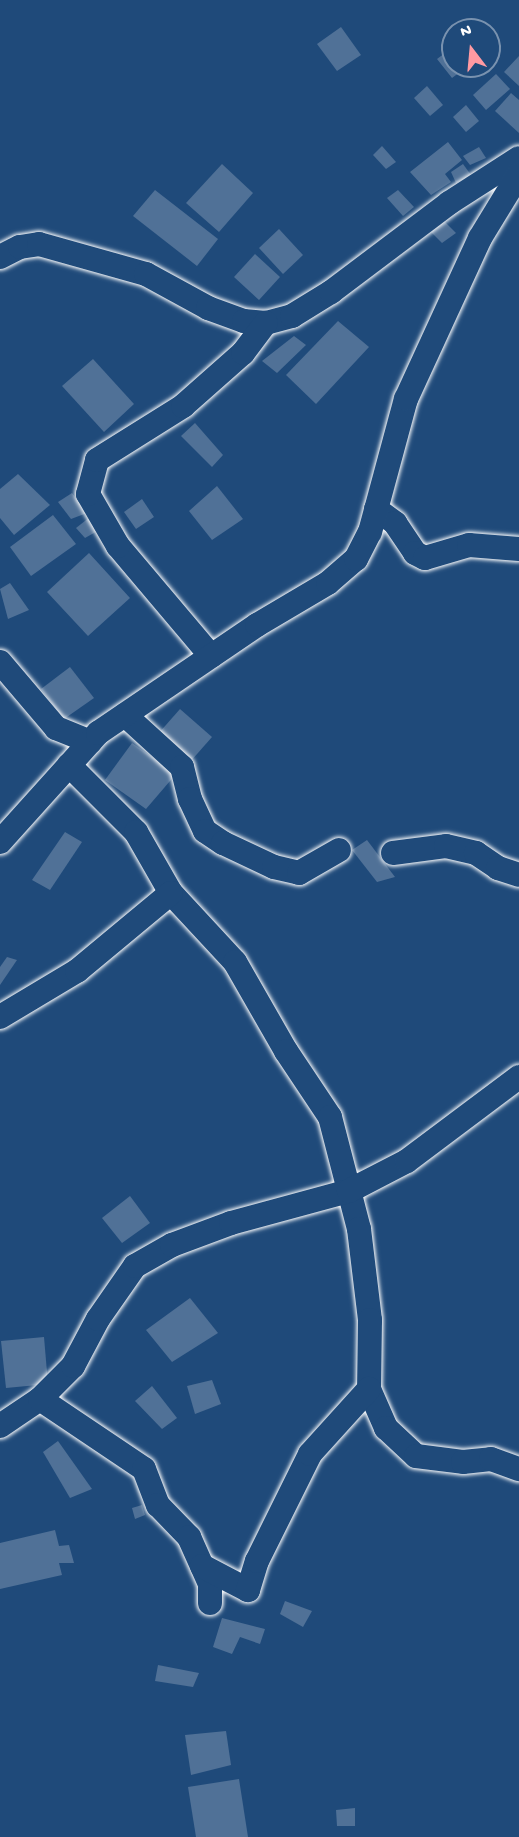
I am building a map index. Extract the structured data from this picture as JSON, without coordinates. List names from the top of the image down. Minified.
{"north":"top"}
